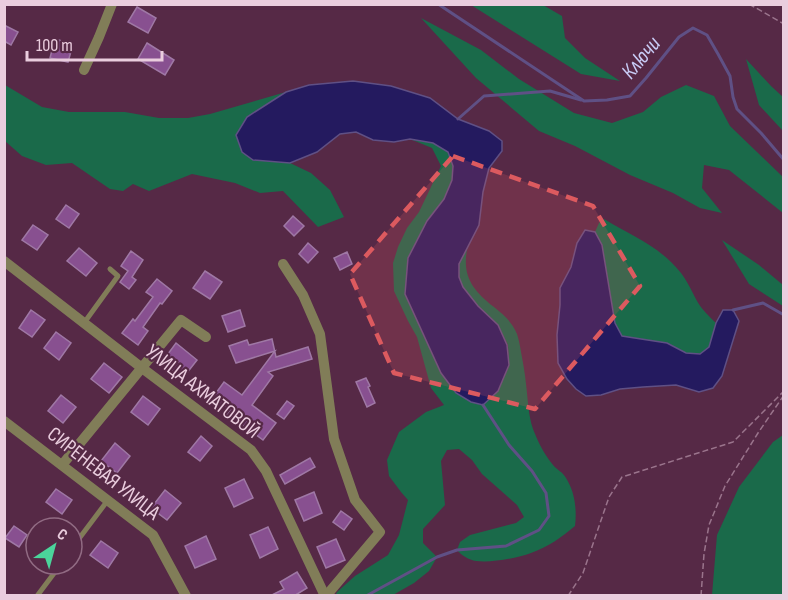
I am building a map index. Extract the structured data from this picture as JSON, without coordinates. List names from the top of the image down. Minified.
{"streets":{"street":["УЛИЦА АХМАТОВОЙ","СИРЕНЕВАЯ УЛИЦА"]},"water":["Ключи"],"scale_bar":"100 m","north":"top right"}
